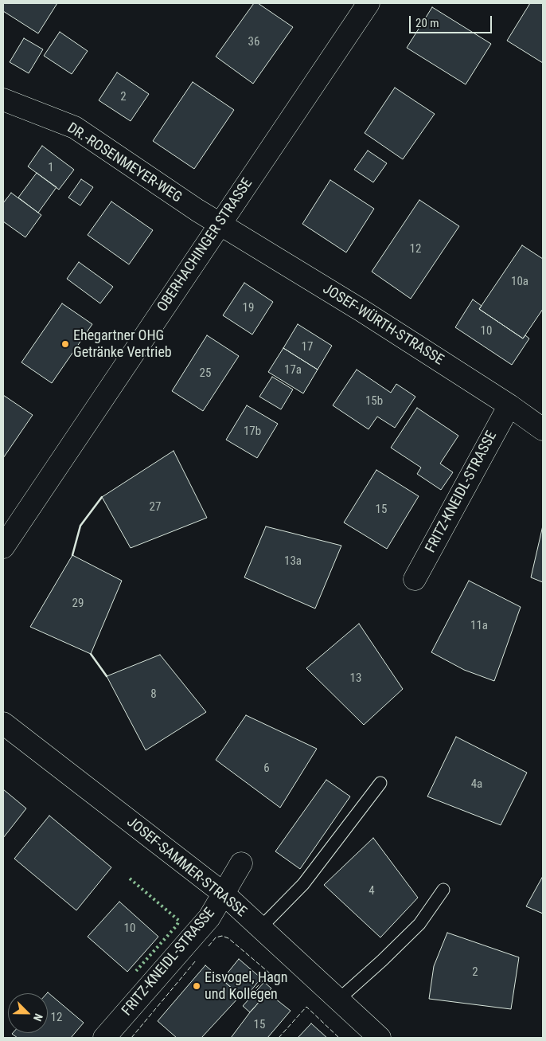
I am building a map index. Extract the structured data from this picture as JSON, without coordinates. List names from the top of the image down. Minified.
{"streets":{"street":["DR.-ROSENMEYER-WEG","OBERHACHINGER STRASSE","JOSEF-WÜRTH-STRASSE","FRITZ-KNEIDL-STRASSE","JOSEF-SAMMER-STRASSE"]},"crossings":[["DR.-ROSENMEYER-WEG","OBERHACHINGER STRASSE"],["DR.-ROSENMEYER-WEG","JOSEF-WÜRTH-STRASSE"],["OBERHACHINGER STRASSE","JOSEF-WÜRTH-STRASSE"],["JOSEF-WÜRTH-STRASSE","FRITZ-KNEIDL-STRASSE"],["FRITZ-KNEIDL-STRASSE","JOSEF-SAMMER-STRASSE"]],"places":["Ehegartner OHG Getränke Vertrieb","Eisvogel, Hagn und Kollegen"],"house_numbers":["36","2","1","12","10a","19","10","17","17a","25","15b","17b","27","15","13a","29","11a","13","8","6","4a","4","10","2","12","15"],"scale_bar":"20 m","north":"bottom right"}
